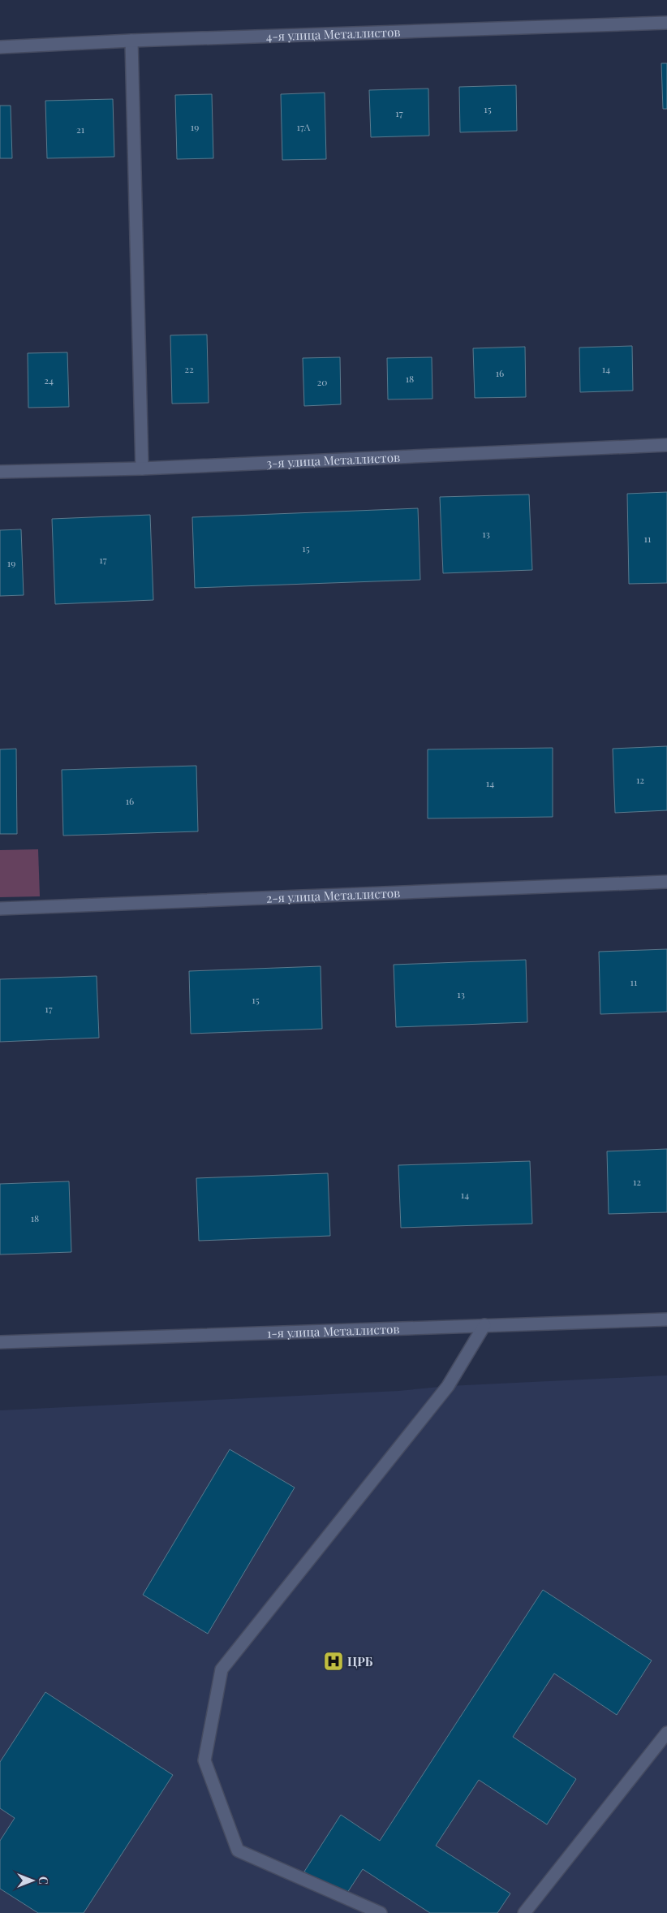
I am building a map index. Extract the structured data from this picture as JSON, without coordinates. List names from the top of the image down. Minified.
{"streets":{"street":["4-я улица Металлистов","3-я улица Металлистов","2-я улица Металлистов","1-я улица Металлистов"]},"places":{"hospital":["ЦРБ"]},"house_numbers":["15","17","19","17А","21","22","14","16","18","24","20","13","11","15","17","19","12","14","16","11","13","15","17","12","14","18"],"north":"right"}
